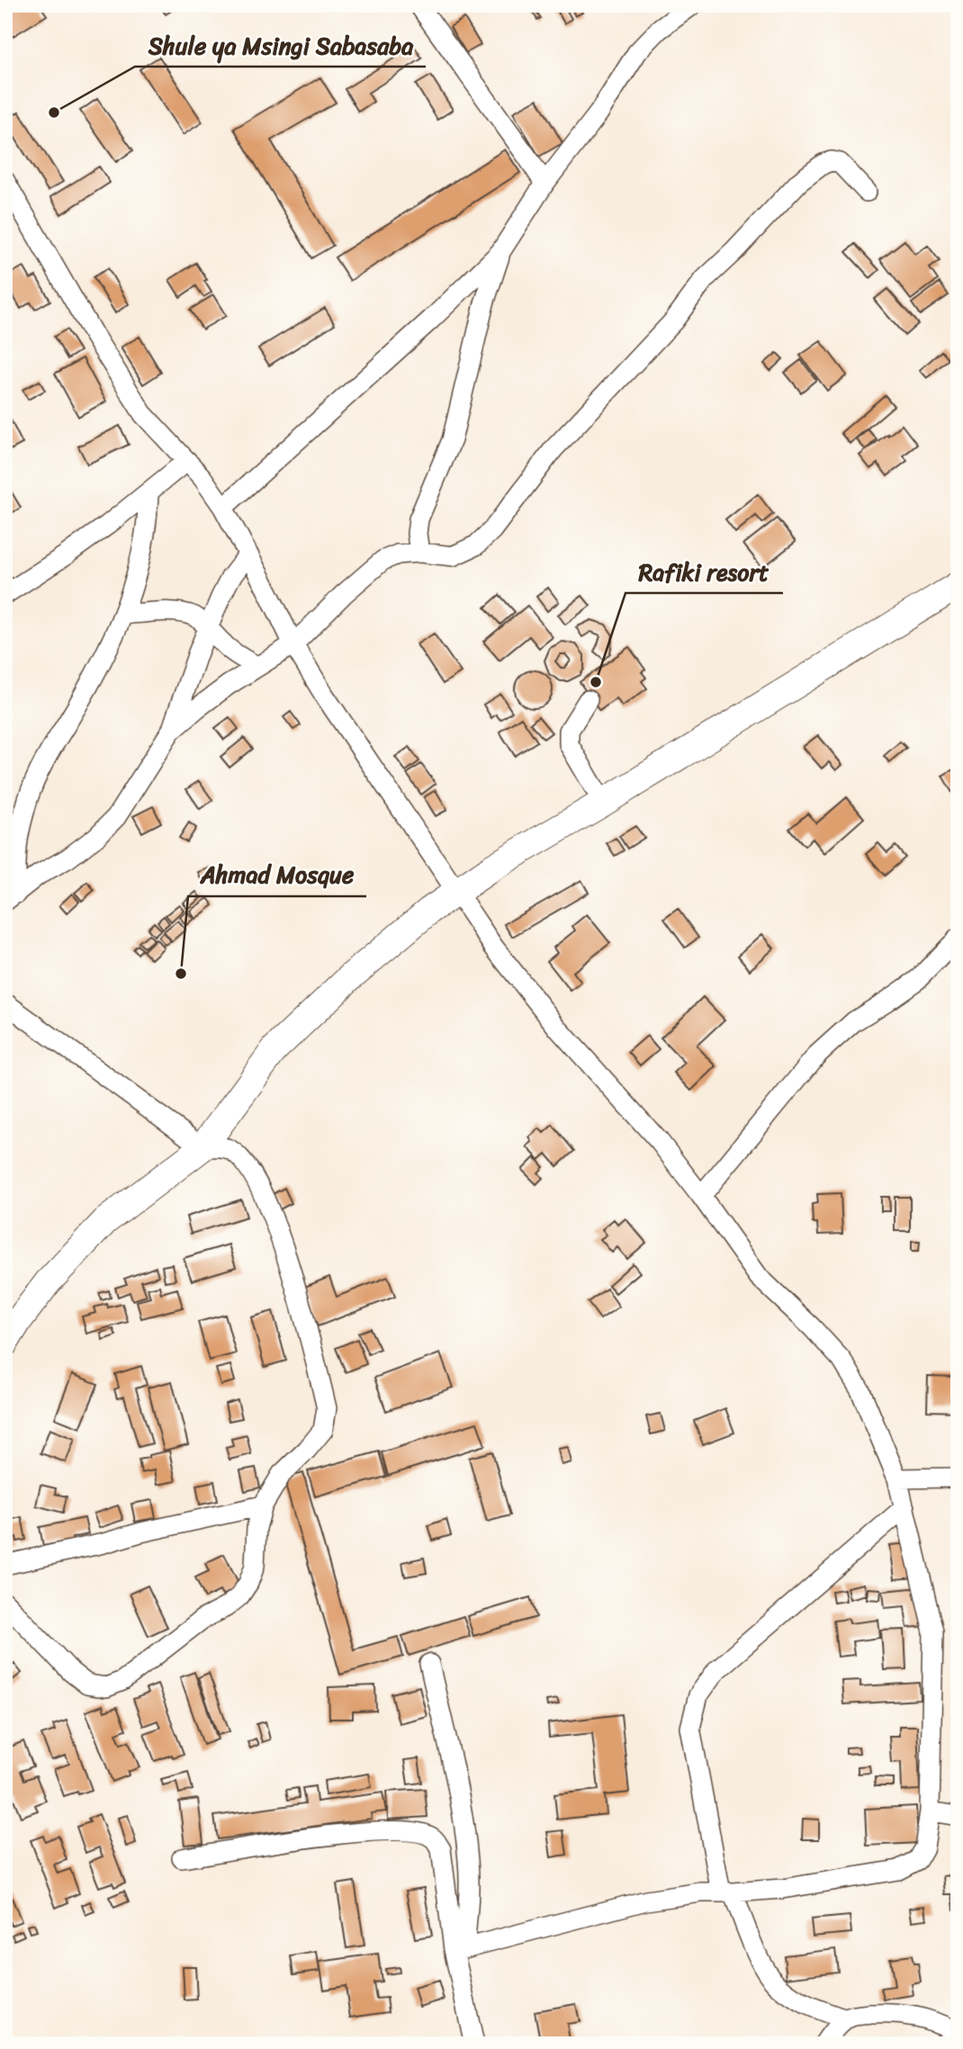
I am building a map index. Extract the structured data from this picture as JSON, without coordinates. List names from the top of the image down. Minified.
{"places":["Shule ya Msingi Sabasaba","Rafiki resort","Ahmad Mosque"]}
